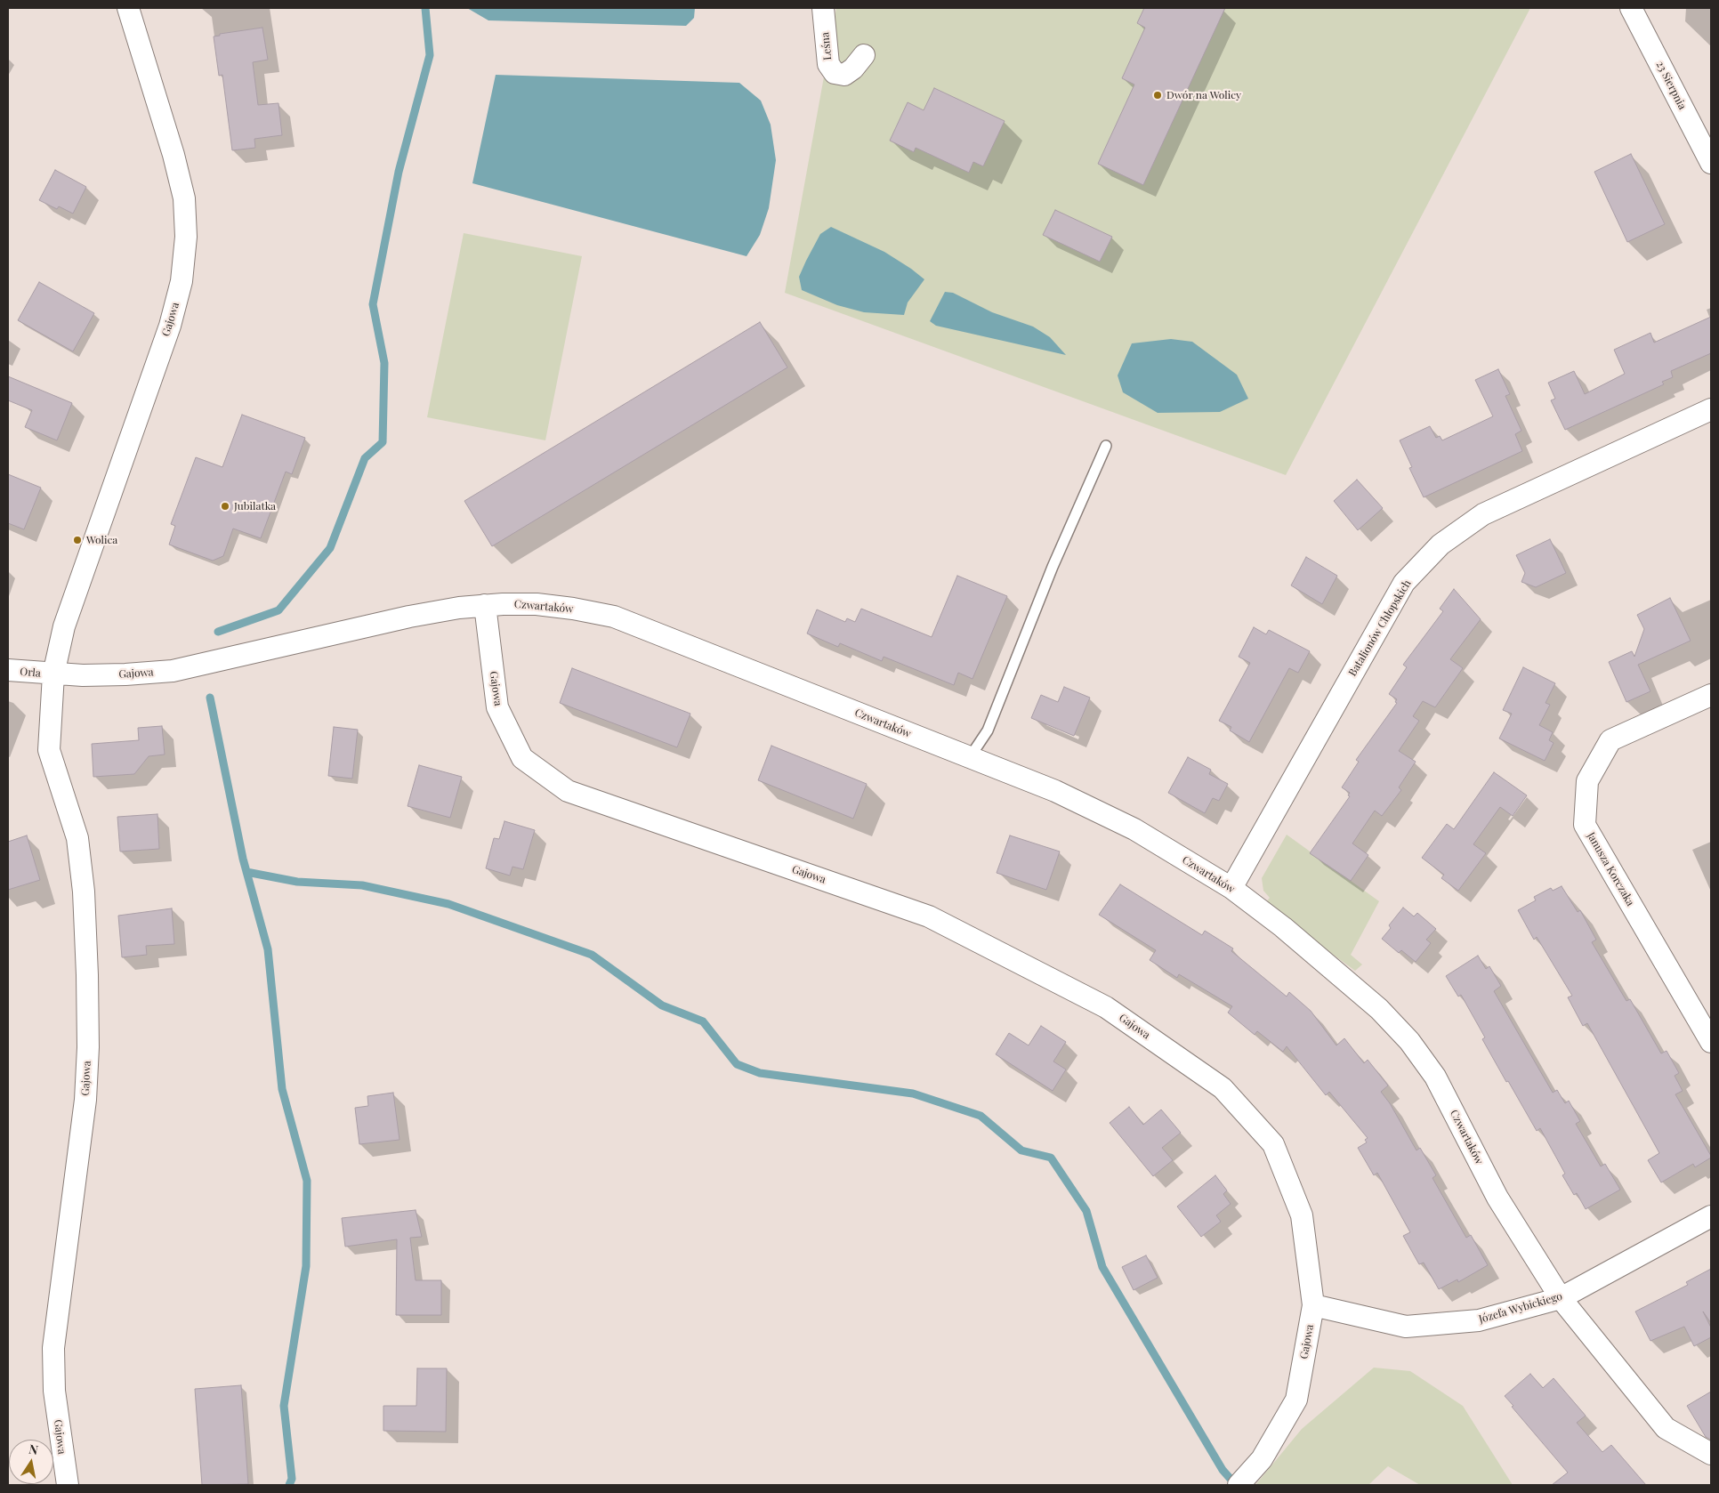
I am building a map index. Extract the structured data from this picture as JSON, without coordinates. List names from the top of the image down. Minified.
{"streets":{"street":["Leśna","23 Sierpnia","Gajowa","Czwartaków","Batalionów Chłopskich","Orla","Janusza Korczaka","Józefa Wybickiego"]},"crossings":[["Gajowa","Czwartaków"],["Gajowa","Orla"],["Gajowa","Józefa Wybickiego"],["Czwartaków","Batalionów Chłopskich"],["Czwartaków","Józefa Wybickiego"]],"places":["Dwór na Wolicy","Jubilatka","Wolica"],"north":"top"}
